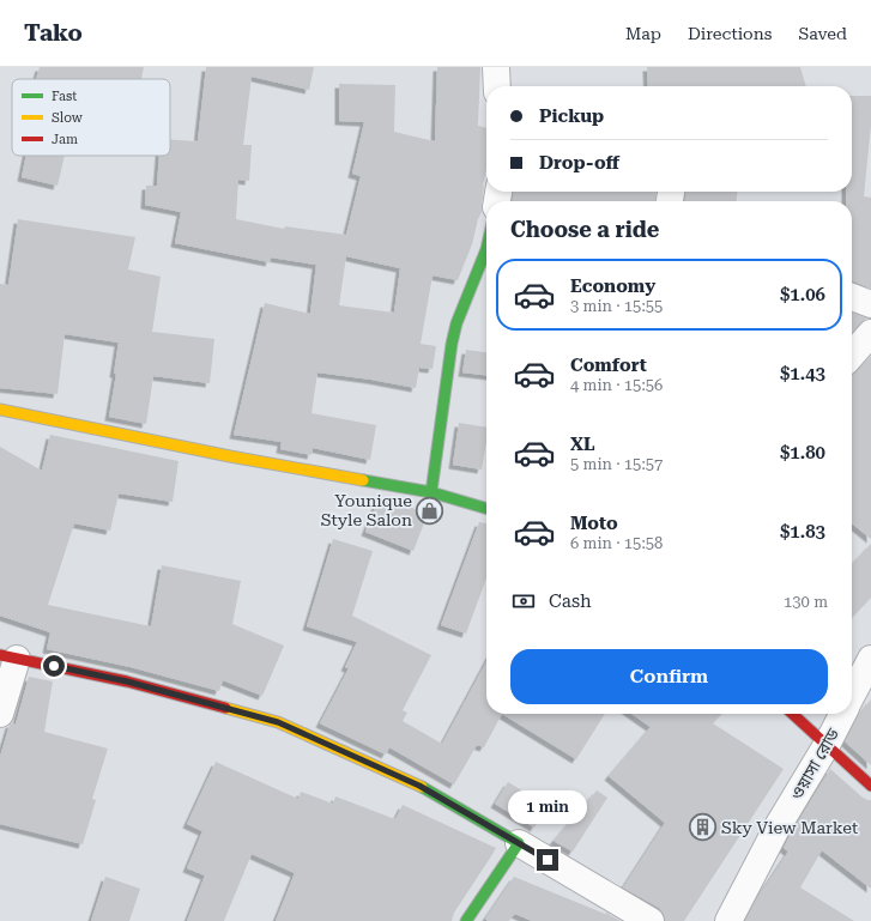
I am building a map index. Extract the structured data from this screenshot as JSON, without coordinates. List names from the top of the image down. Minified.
{"streets":{"street":["ওয়াসা রোড"]},"places":{"shop":["Younique Style Salon"],"building":["Sky View Market"]},"legend":["Fast","Slow","Jam"],"page":{"header":"Tako","nav":["Map","Directions","Saved"],"banner":["Pickup","Drop-off"],"heading":"Choose a ride","list":[{"name":"Economy","note":"3 min · 15:55","value":"$1.06"},{"name":"Comfort","note":"4 min · 15:56","value":"$1.43"},{"name":"XL","note":"5 min · 15:57","value":"$1.80"},{"name":"Moto","note":"6 min · 15:58","value":"$1.83"}],"pay":["Cash","130 m"],"buttons":"Confirm","bubble":"1 min"}}
